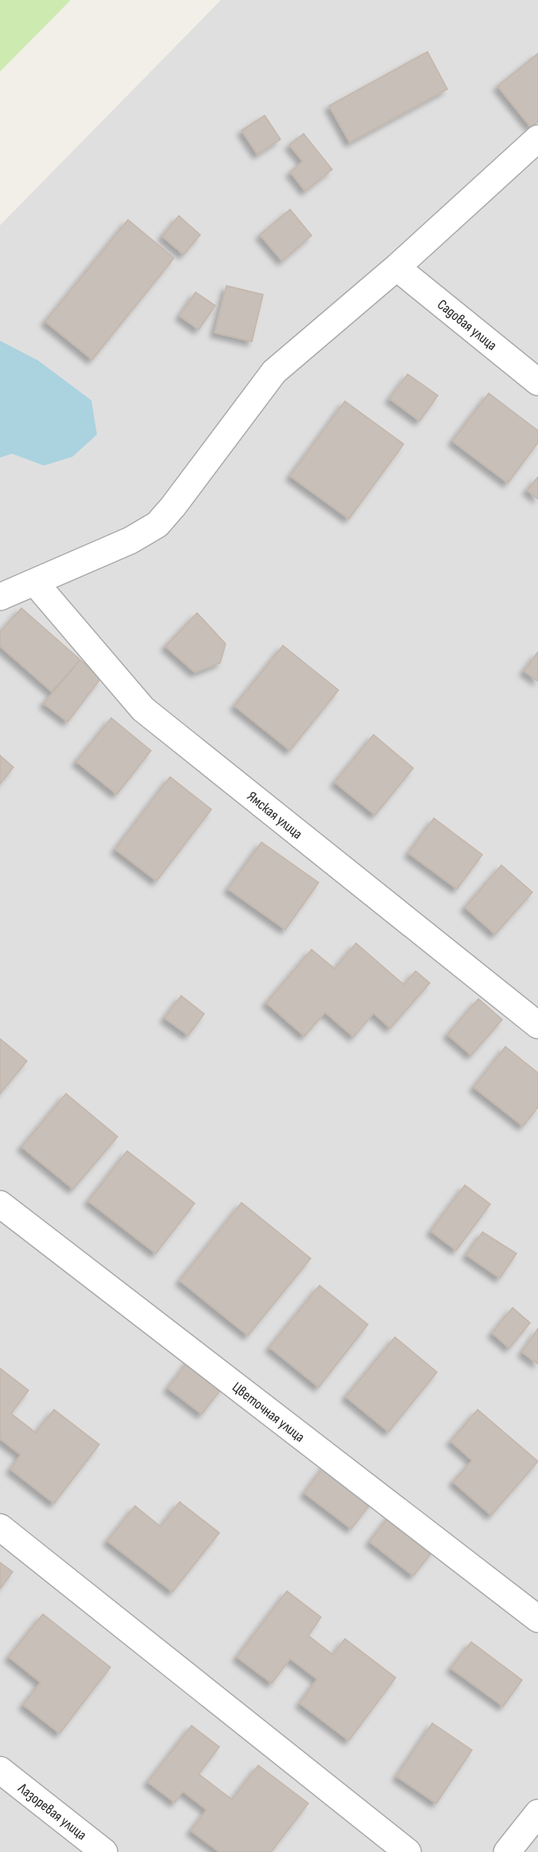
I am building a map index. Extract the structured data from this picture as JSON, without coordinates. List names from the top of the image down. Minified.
{"streets":{"street":["Садовая улица","Ямская улица","Цветочная улица","Лазоревая улица"]}}
